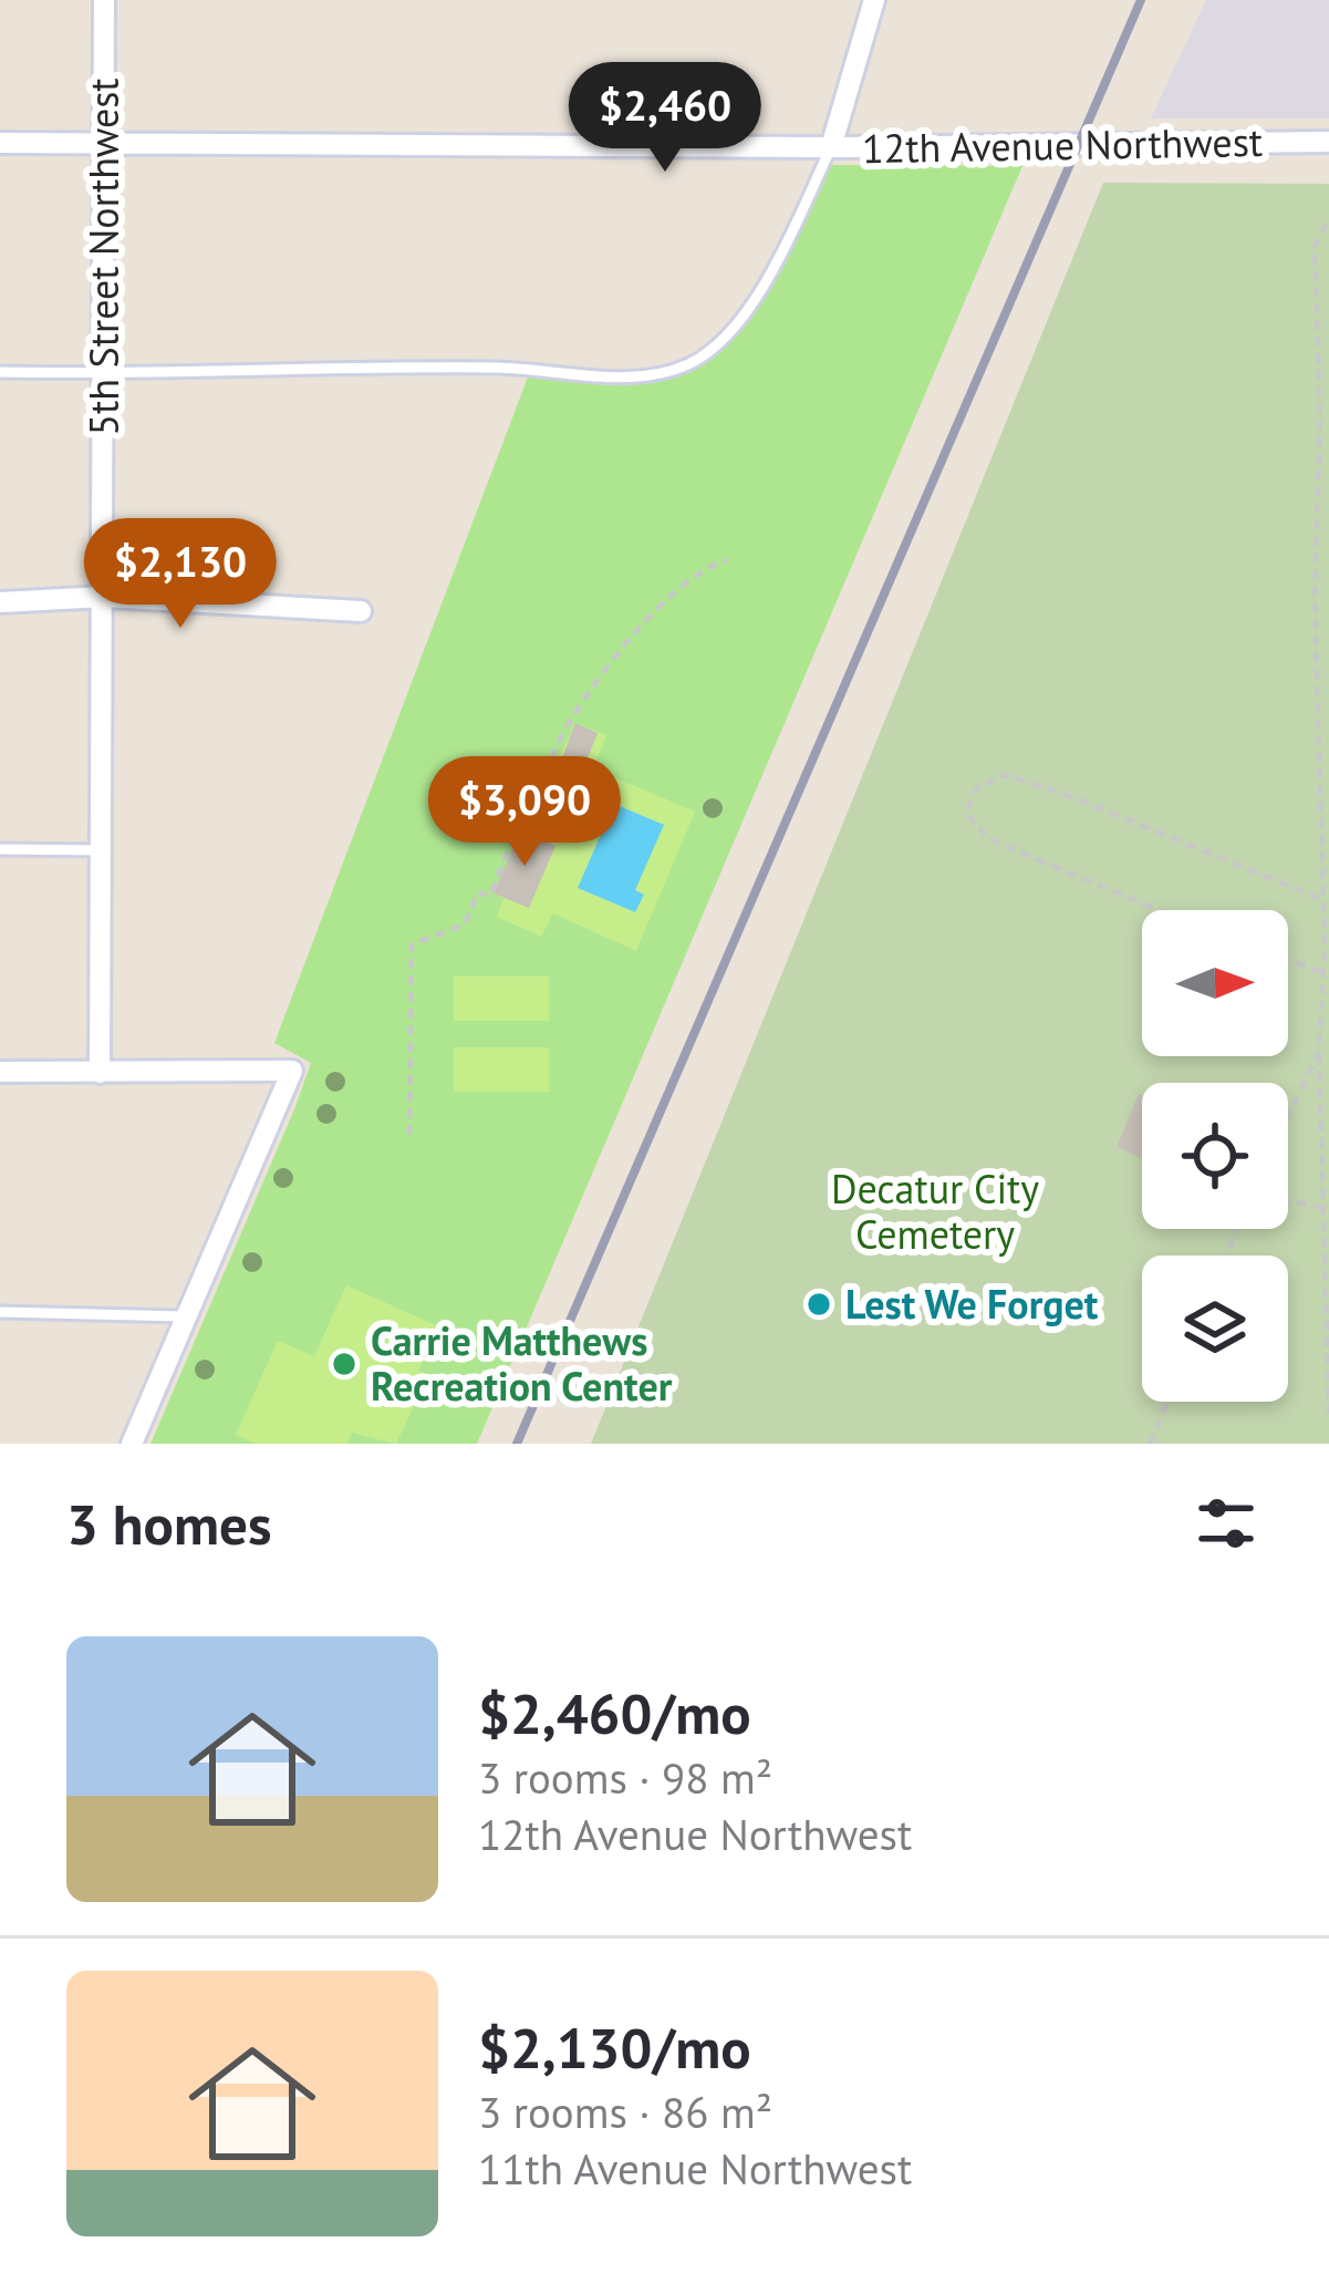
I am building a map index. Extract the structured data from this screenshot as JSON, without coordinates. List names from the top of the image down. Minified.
{"streets":{"street":["12th Avenue Northwest","5th Street Northwest"]},"crossings":[["12th Avenue Northwest","5th Street Northwest"]],"parks":["Decatur City Cemetery"],"places":["Lest We Forget","Carrie Matthews Recreation Center"],"north":"right","page":{"price":["$2,460","$2,130","$3,090"],"heading":"3 homes","list":[{"name":"$2,460/mo","note":"3 rooms · 98 m² · 12th Avenue Northwest"},{"name":"$2,130/mo","note":"3 rooms · 86 m² · 11th Avenue Northwest"}]}}
